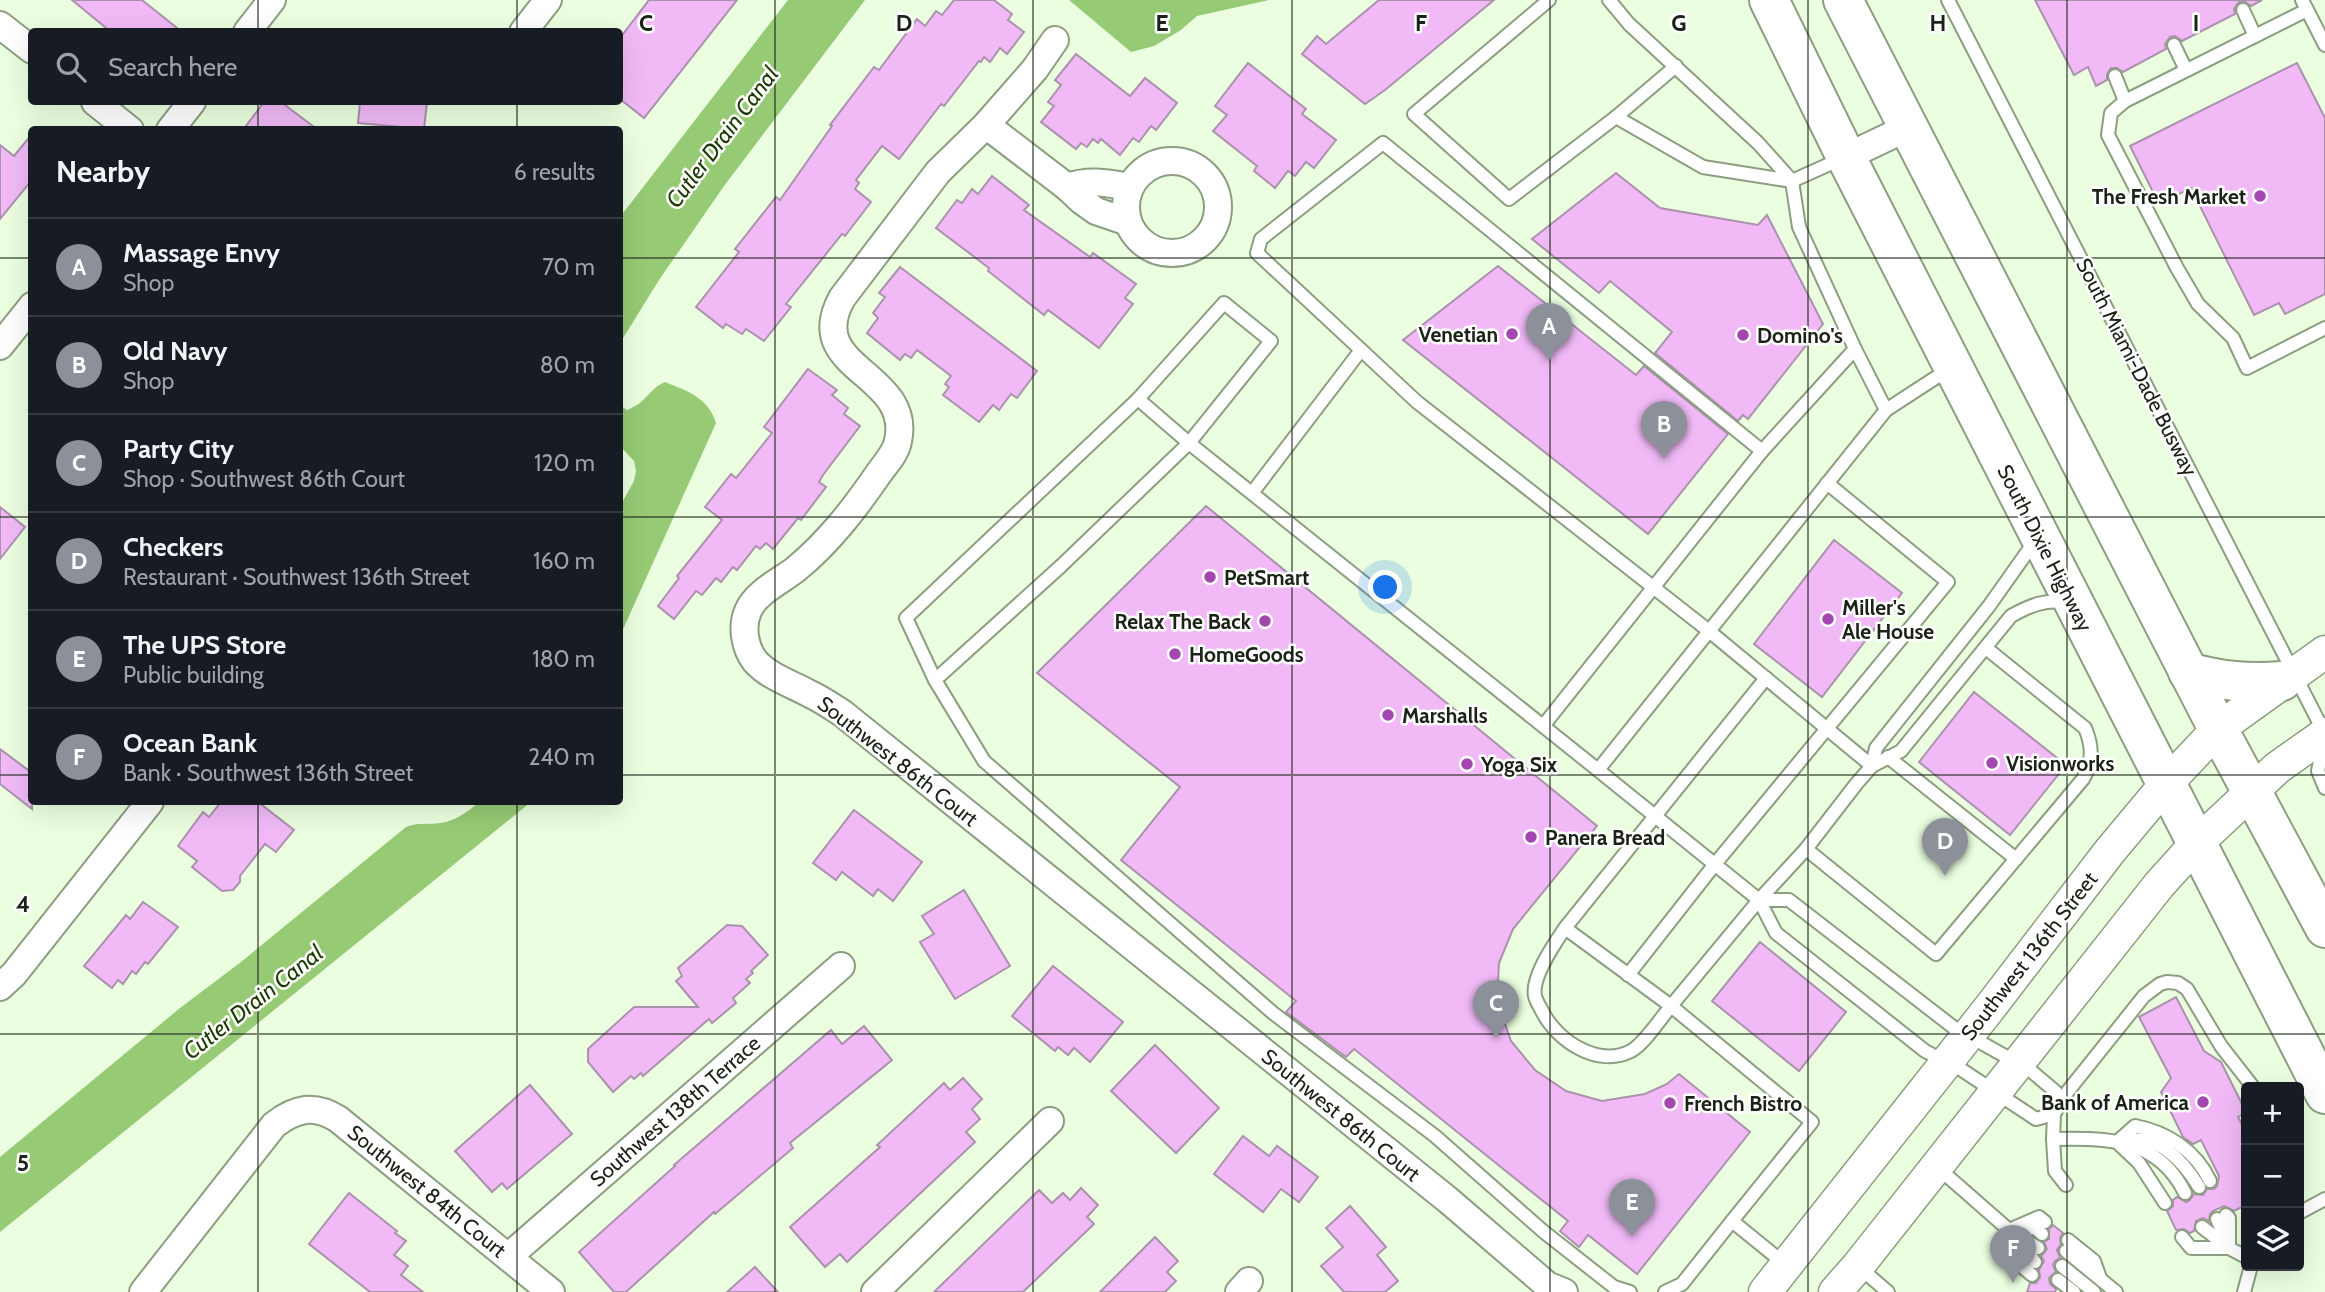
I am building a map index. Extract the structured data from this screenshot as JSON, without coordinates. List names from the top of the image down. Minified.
{"streets":{"highway":["South Dixie Highway"],"street":["Southwest 86th Court","Southwest 136th Street","Southwest 138th Terrace","Southwest 84th Court"],"lane":["South Miami-Dade Busway"]},"crossings":[["South Miami-Dade Busway","Southwest 136th Street"],["South Dixie Highway","Southwest 136th Street"],["Southwest 138th Terrace","Southwest 84th Court"]],"water":["Cutler Drain Canal"],"places":["The Fresh Market","Venetian","Domino's","PetSmart","Miller's Ale House","Relax The Back","HomeGoods","Marshalls","Visionworks","Yoga Six","Panera Bread","Bank of America","French Bistro"],"page":{"search":"Search here","heading":["Nearby","6 results"],"list":[{"mark":"A","name":"Massage Envy","note":"Shop","value":"70 m"},{"mark":"B","name":"Old Navy","note":"Shop","value":"80 m"},{"mark":"C","name":"Party City","note":"Shop · Southwest 86th Court","value":"120 m"},{"mark":"D","name":"Checkers","note":"Restaurant · Southwest 136th Street","value":"160 m"},{"mark":"E","name":"The UPS Store","note":"Public building","value":"180 m"},{"mark":"F","name":"Ocean Bank","note":"Bank · Southwest 136th Street","value":"240 m"}],"pins":["A","B","D","C","E","F"],"map_buttons":["+","−"]},"grid":{"columns":["C","D","E","F","G","H","I"],"rows":["4","5"]}}
